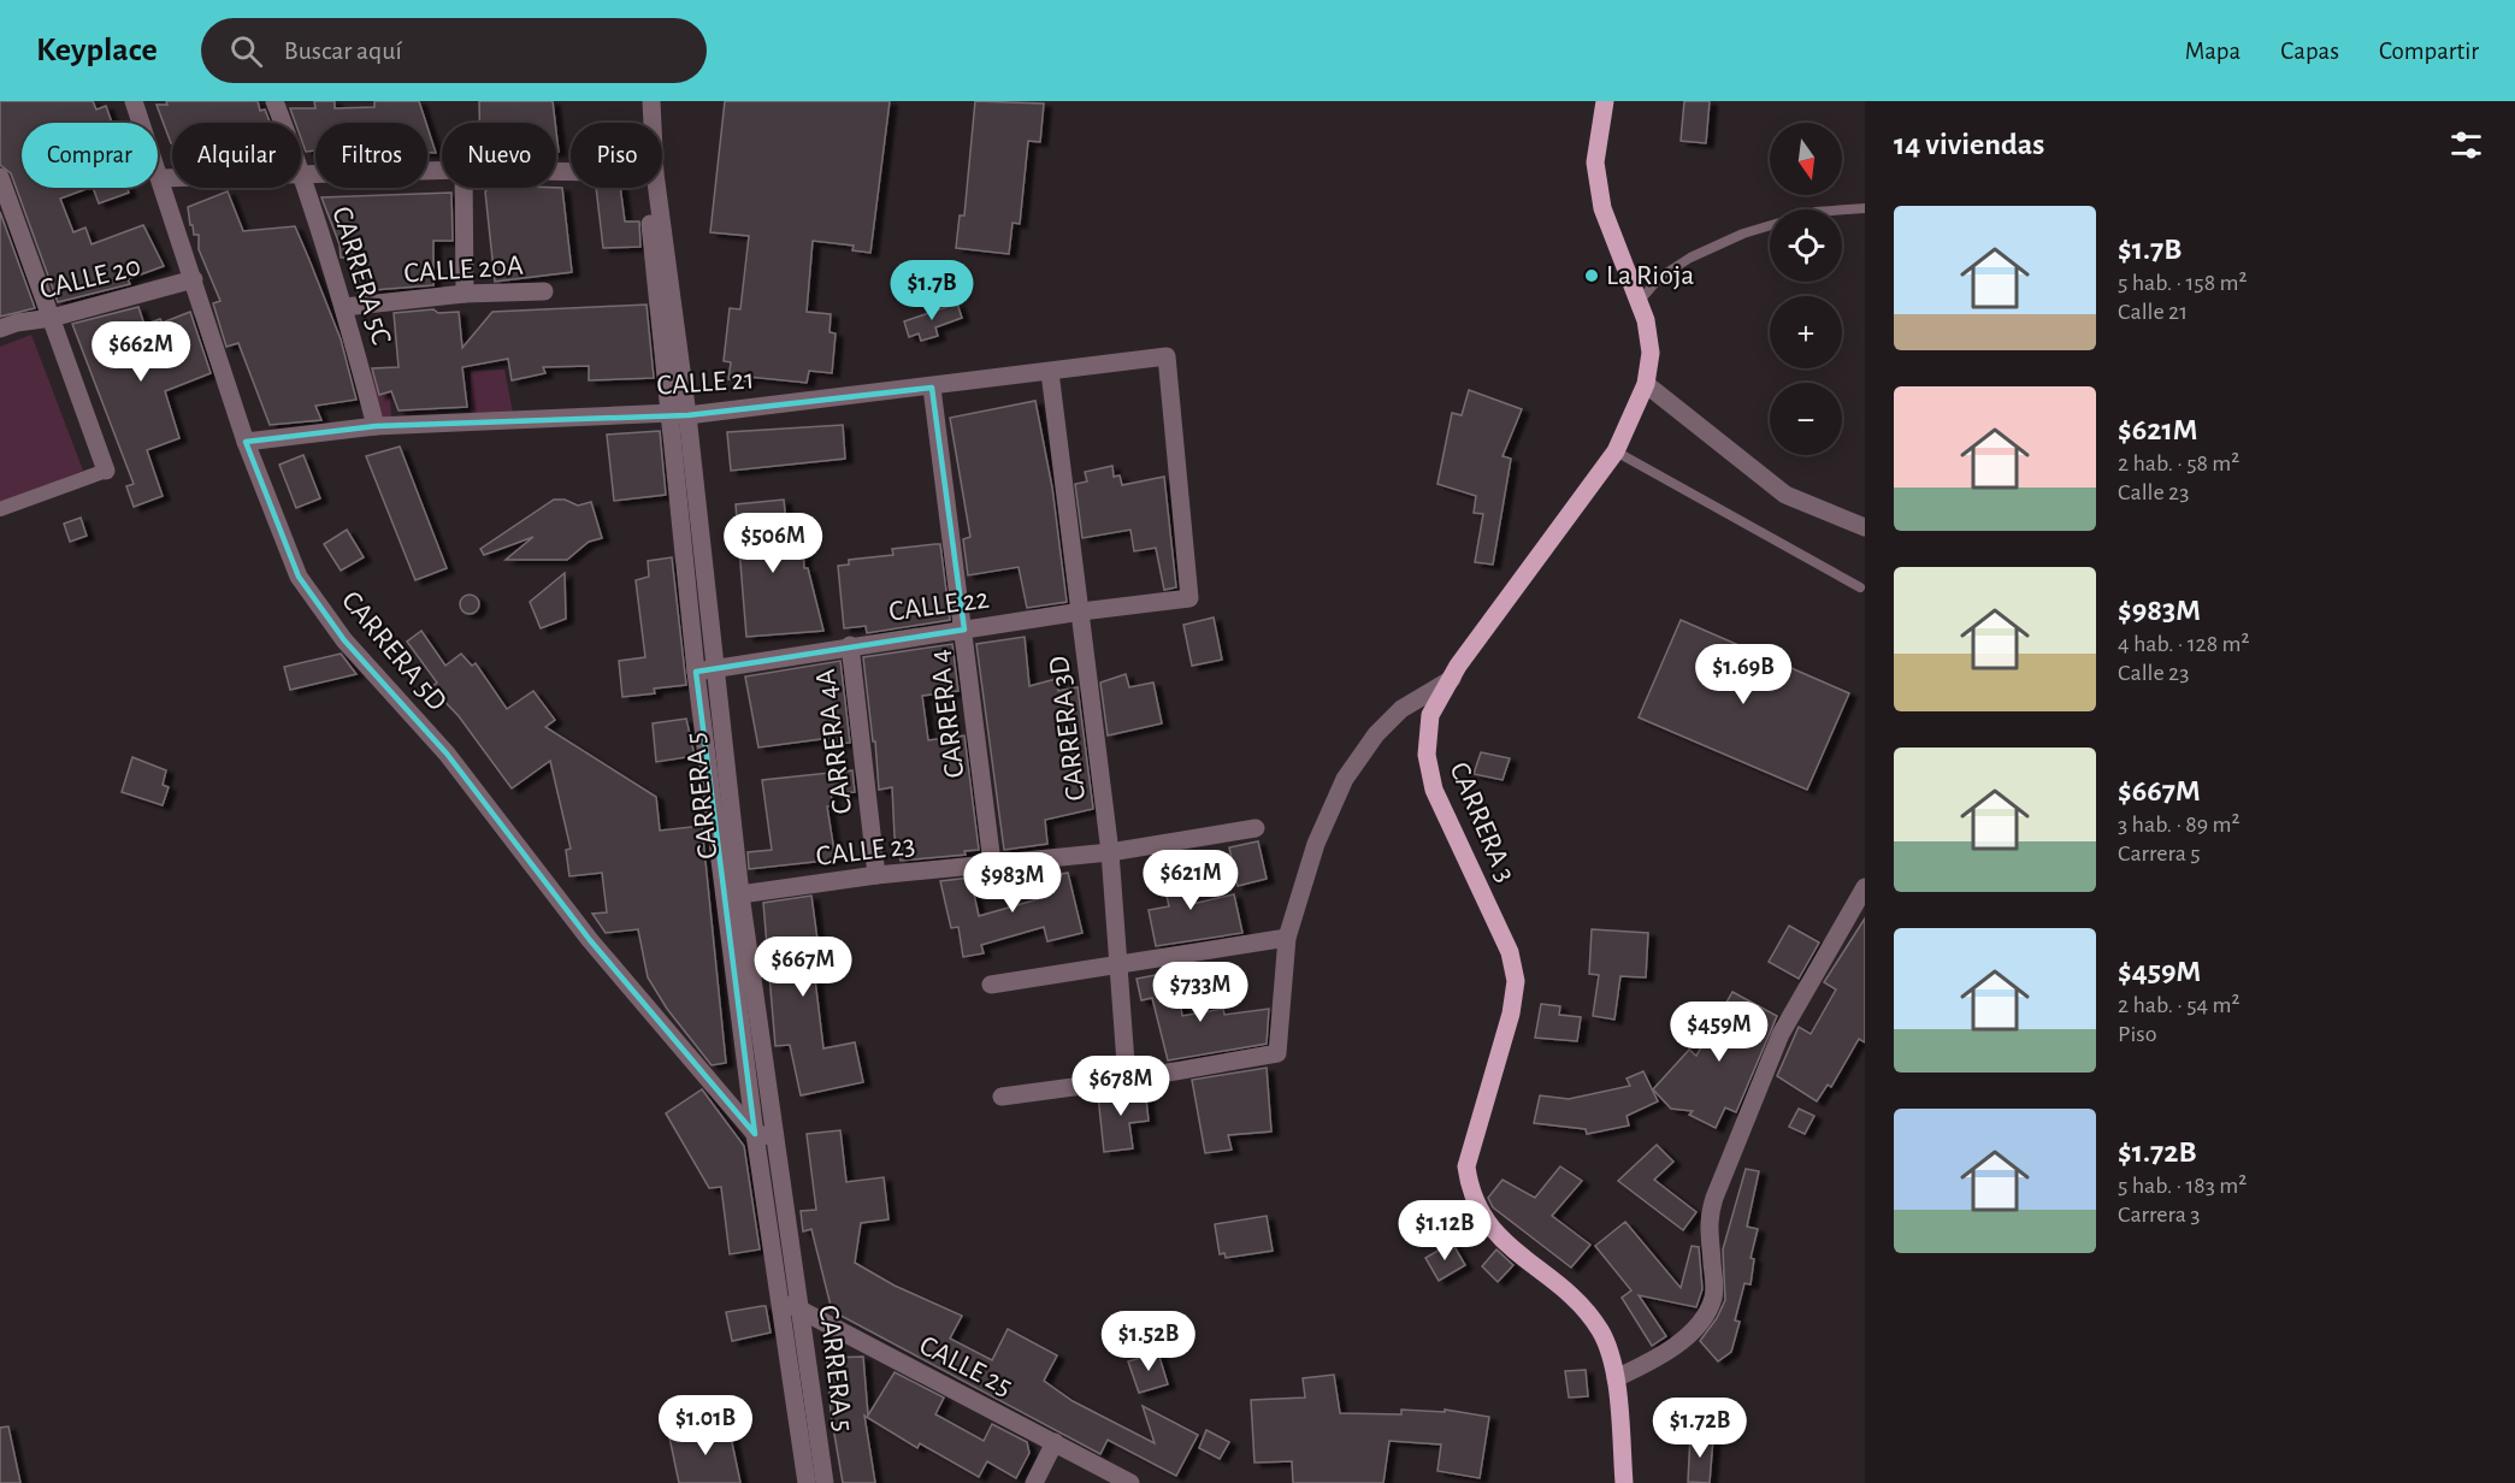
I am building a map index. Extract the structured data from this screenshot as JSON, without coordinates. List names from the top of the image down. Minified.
{"streets":{"main road":["CARRERA 3"],"street":["CALLE 20A","CARRERA 5C","CALLE 20","CALLE 21","CALLE 22","CARRERA 5D","CARRERA 4","CARRERA 3D","CARRERA 4A","CARRERA 5","CALLE 23","CALLE 25"]},"crossings":[["CALLE 20A","CARRERA 5C"],["CARRERA 5C","CALLE 21"],["CALLE 20","CARRERA 5D"],["CALLE 21","CALLE 22"],["CALLE 21","CARRERA 5D"],["CALLE 21","CARRERA 4"],["CALLE 21","CARRERA 3D"],["CALLE 21","CARRERA 5"],["CALLE 22","CARRERA 4"],["CALLE 22","CARRERA 3D"],["CALLE 22","CARRERA 4A"],["CALLE 22","CARRERA 5"],["CARRERA 5D","CARRERA 5"],["CARRERA 4","CALLE 23"],["CARRERA 3D","CALLE 23"],["CARRERA 4A","CALLE 23"],["CARRERA 5","CALLE 23"],["CARRERA 5","CALLE 25"]],"places":["La Rioja"],"north":"bottom","page":{"header":"Keyplace","search":"Buscar aquí","nav":["Mapa","Capas","Compartir"],"heading":"14 viviendas","map_buttons":["+","−"],"chip":["Comprar","Alquilar","Filtros","Nuevo","Piso"],"list":[{"name":"$1.7B","note":"5 hab. · 158 m² · Calle 21"},{"name":"$621M","note":"2 hab. · 58 m² · Calle 23"},{"name":"$983M","note":"4 hab. · 128 m² · Calle 23"},{"name":"$667M","note":"3 hab. · 89 m² · Carrera 5"},{"name":"$459M","note":"2 hab. · 54 m² · Piso"},{"name":"$1.72B","note":"5 hab. · 183 m² · Carrera 3"}],"price":["$1.7B","$662M","$506M","$1.69B","$621M","$983M","$667M","$733M","$459M","$678M","$1.12B","$1.52B","$1.01B","$1.72B"]}}
